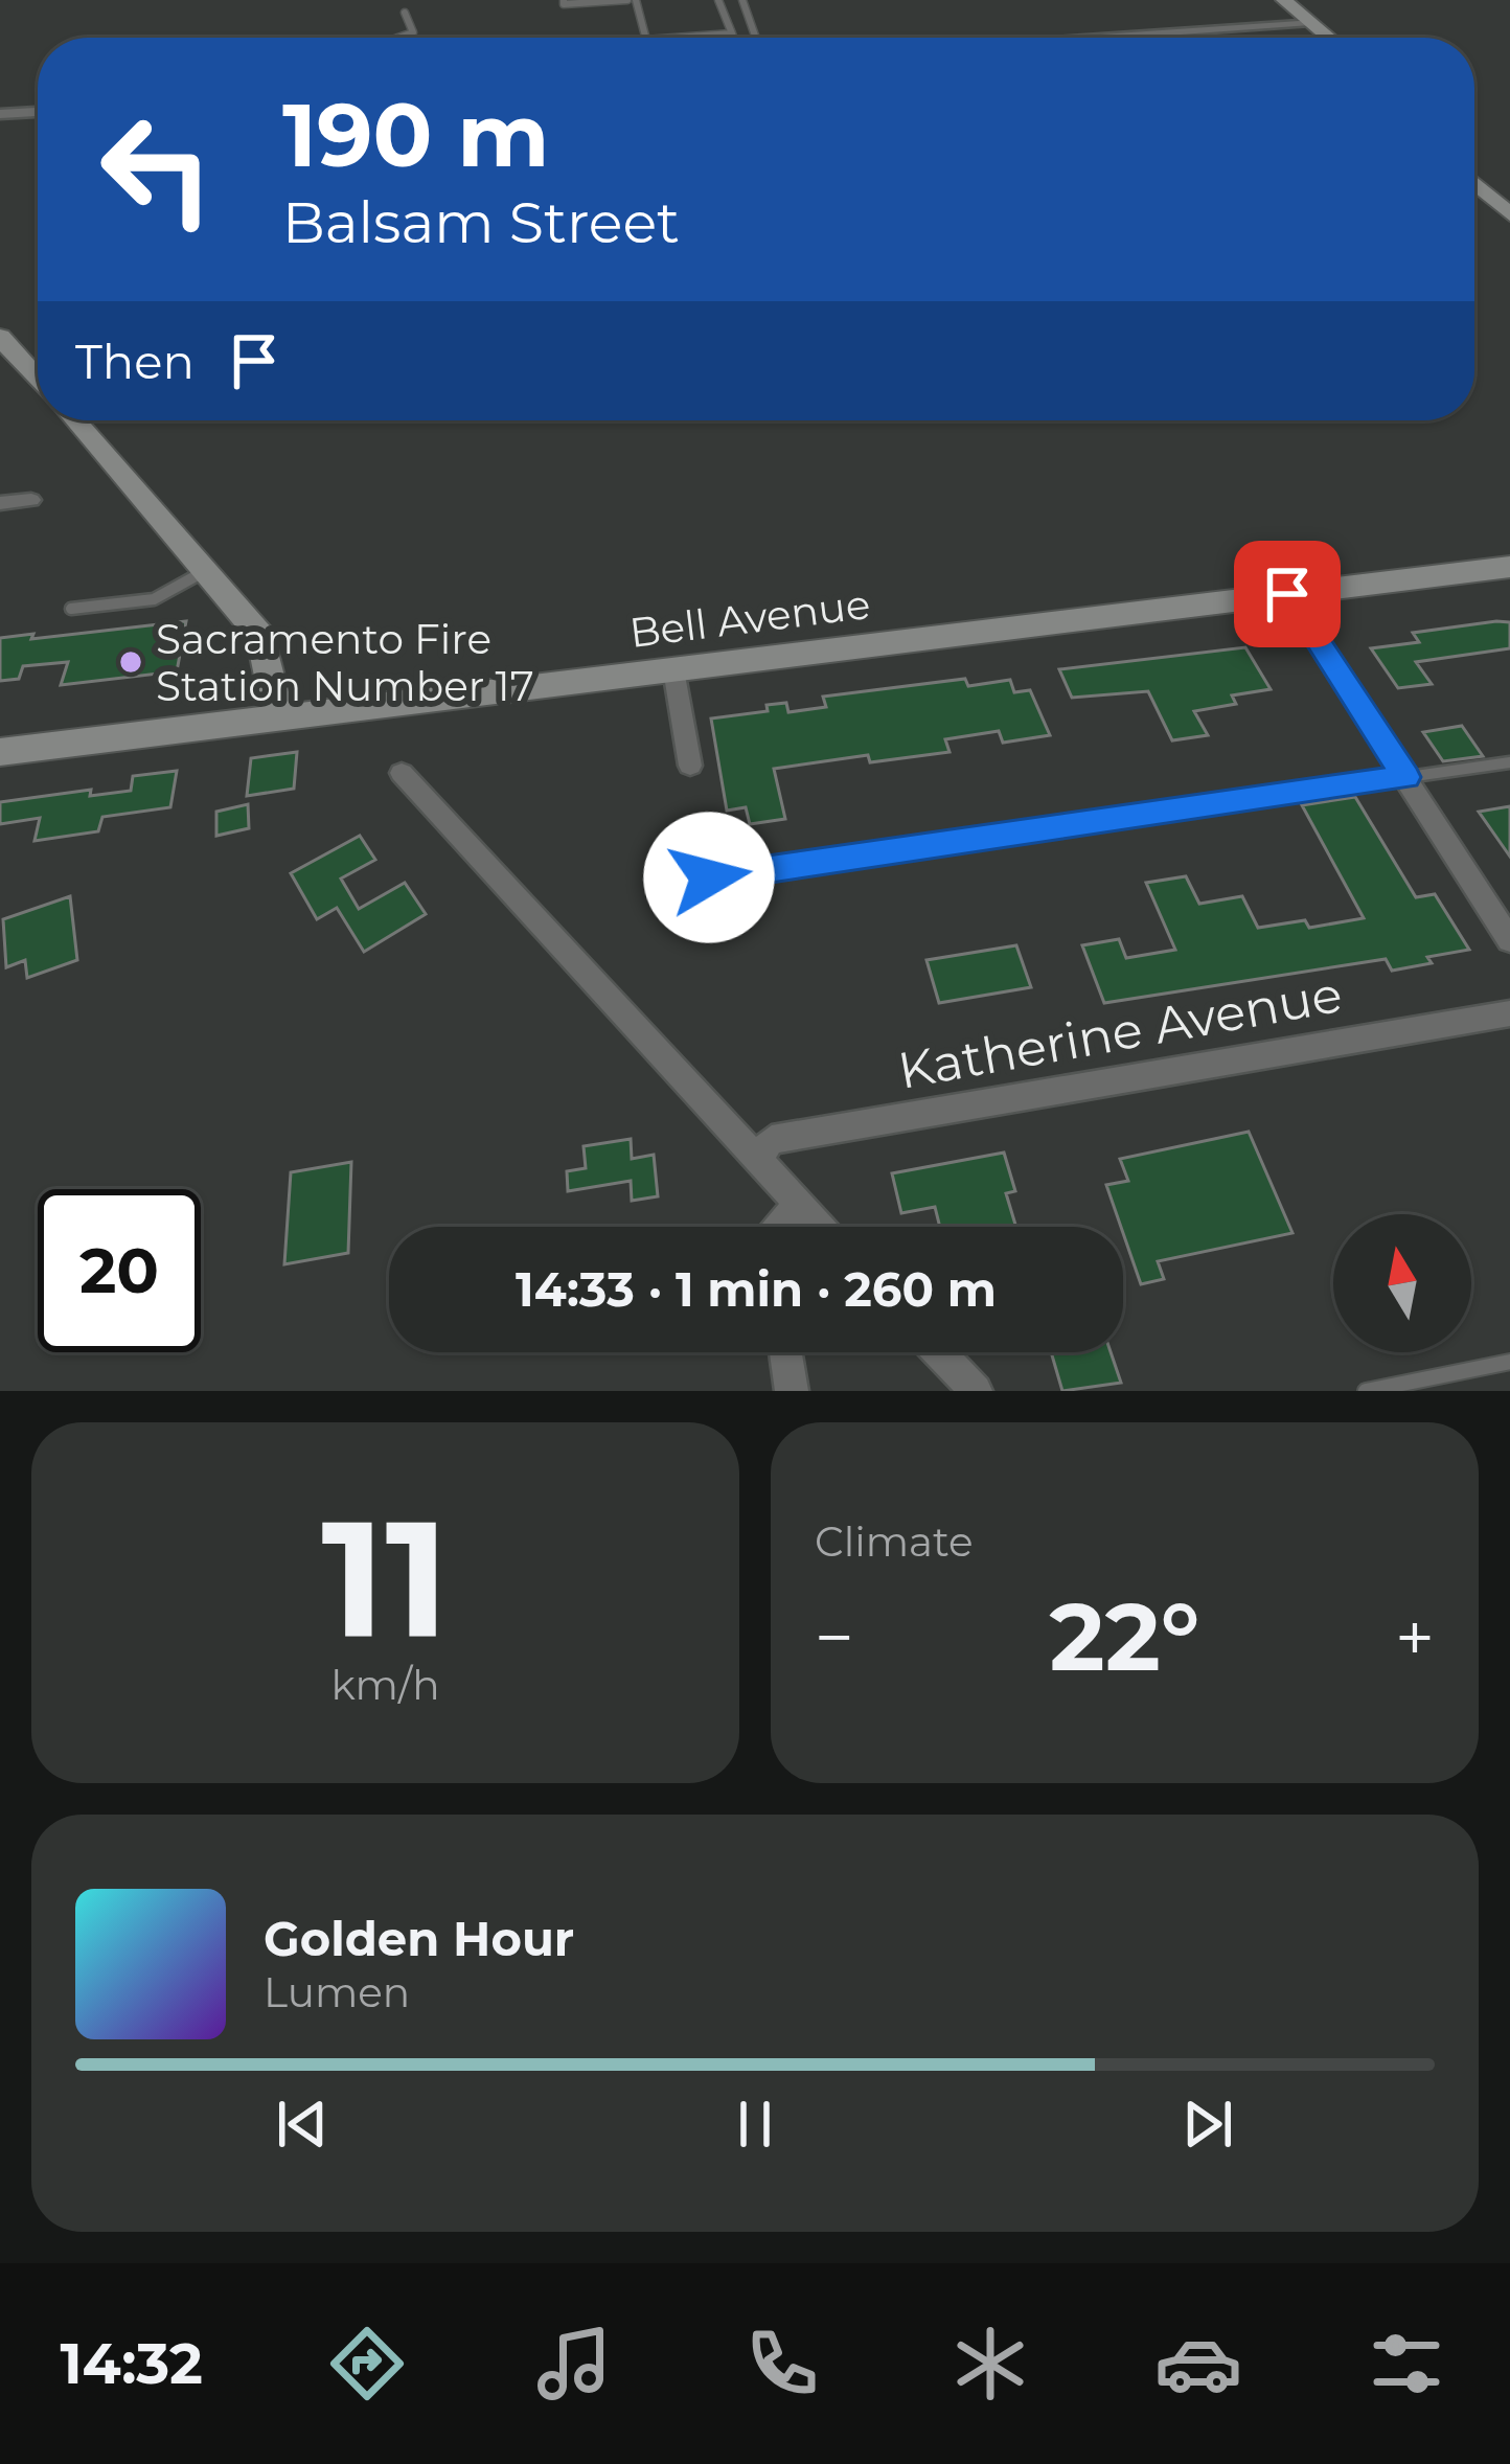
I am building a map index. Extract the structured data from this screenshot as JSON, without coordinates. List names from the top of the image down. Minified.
{"streets":{"main road":["Bell Avenue"],"street":["Katherine Avenue"]},"places":["Sacramento Fire Station Number 17"],"north":"top","page":{"turn":["190 m","Balsam Street"],"then":"Then","limit":"20","trip":"14:33 · 1 min · 260 m","tile":[["11","km/h"],"Climate"],"heat":["−","22°","+"],"song":["Golden Hour","Lumen"],"tabs":"14:32"}}
